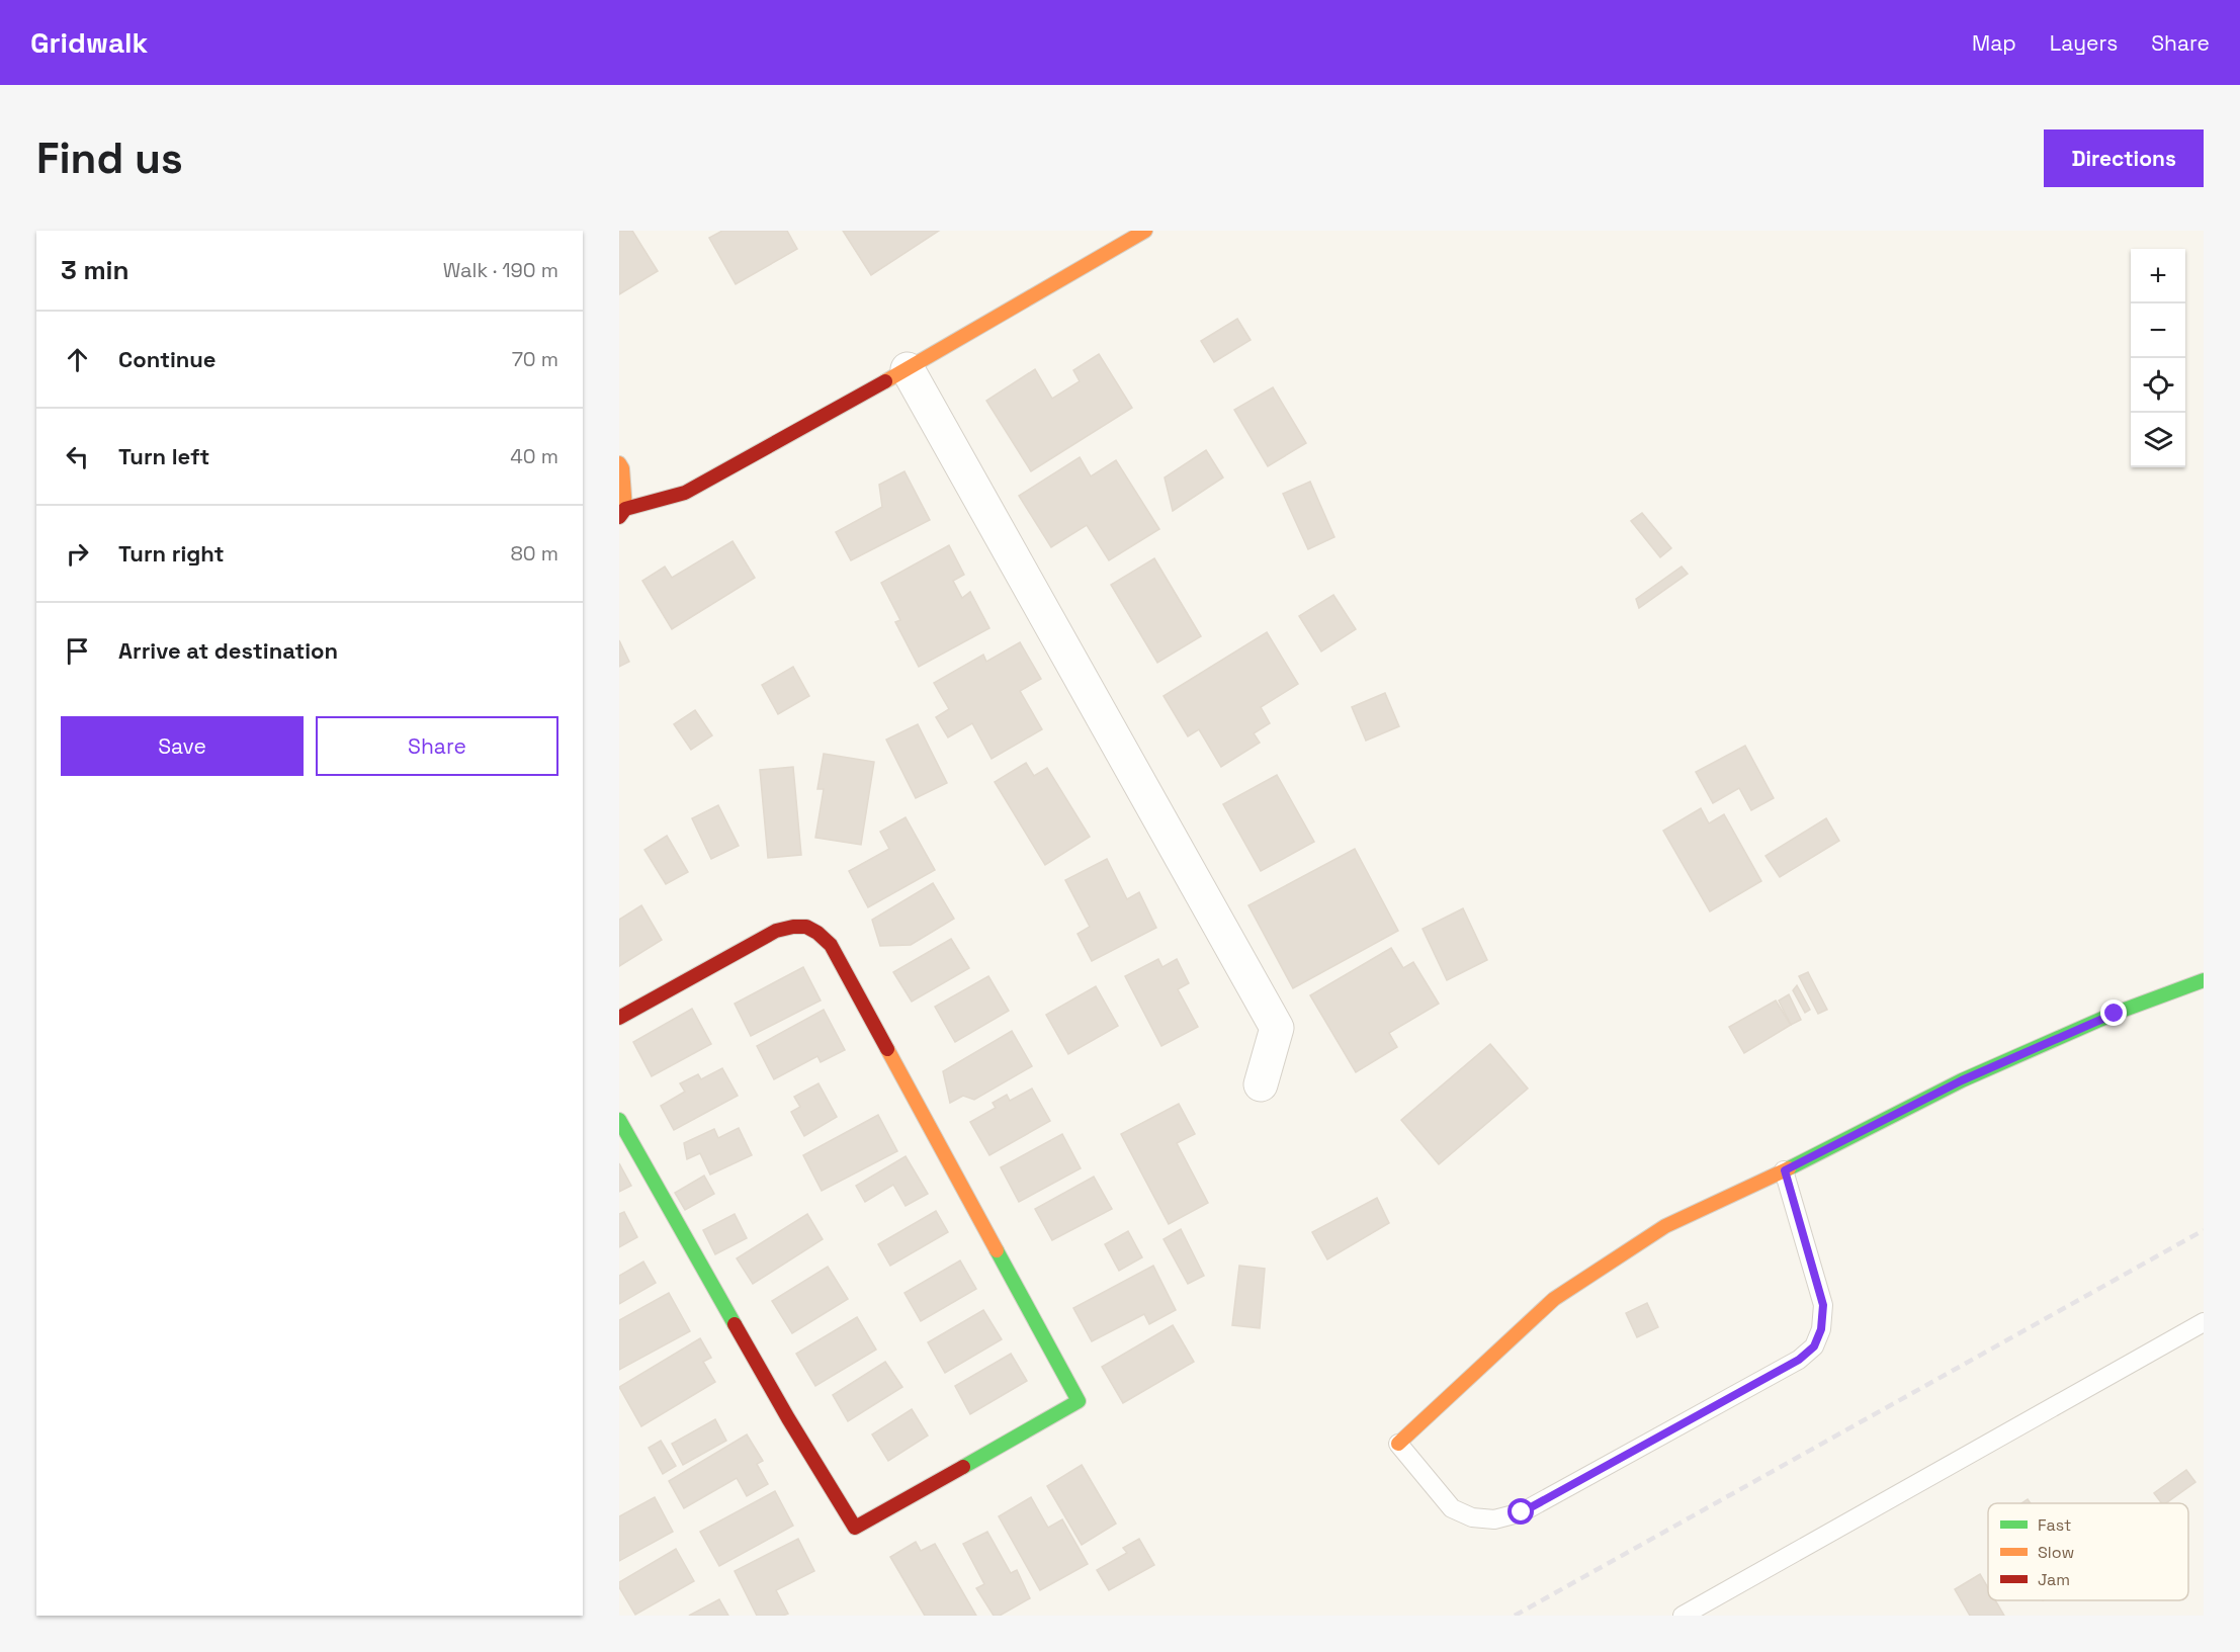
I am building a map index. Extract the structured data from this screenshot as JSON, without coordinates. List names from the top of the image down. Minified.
{"legend":["Fast","Slow","Jam"],"page":{"header":"Gridwalk","nav":["Map","Layers","Share"],"buttons":["Directions",["Save","Share"]],"title":"Find us","heading":["3 min","Walk · 190 m"],"map_buttons":["+","−"],"list":[["Continue","70 m"],["Turn left","40 m"],["Turn right","80 m"],"Arrive at destination"]}}
